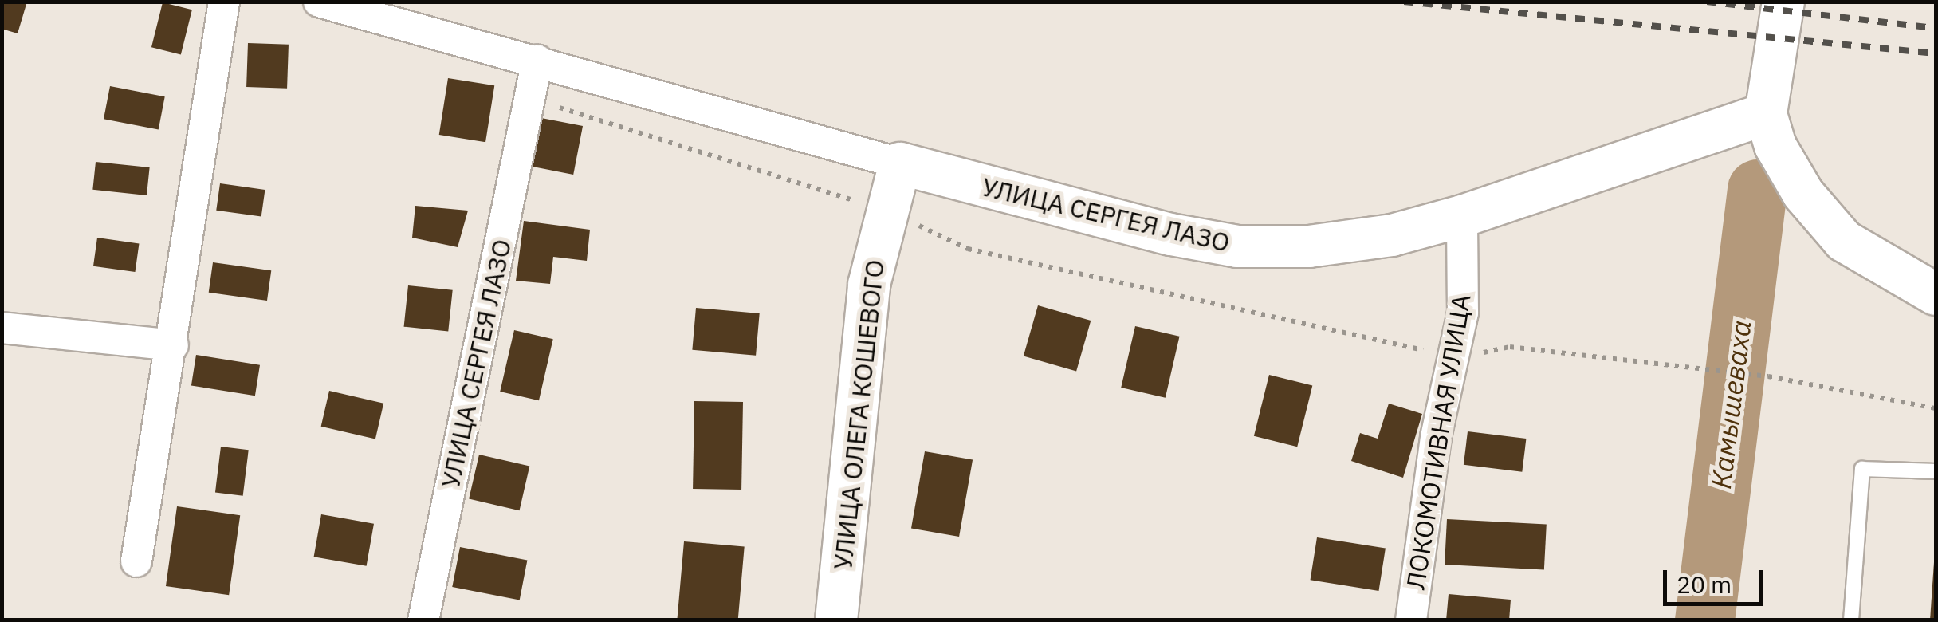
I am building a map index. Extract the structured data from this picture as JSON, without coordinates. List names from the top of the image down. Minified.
{"streets":{"street":["УЛИЦА СЕРГЕЯ ЛАЗО","УЛИЦА ОЛЕГА КОШЕВОГО","ЛОКОМОТИВНАЯ УЛИЦА"]},"crossings":[["УЛИЦА СЕРГЕЯ ЛАЗО","УЛИЦА ОЛЕГА КОШЕВОГО"],["УЛИЦА СЕРГЕЯ ЛАЗО","ЛОКОМОТИВНАЯ УЛИЦА"]],"water":["Камышеваха"],"scale_bar":"20 m"}
